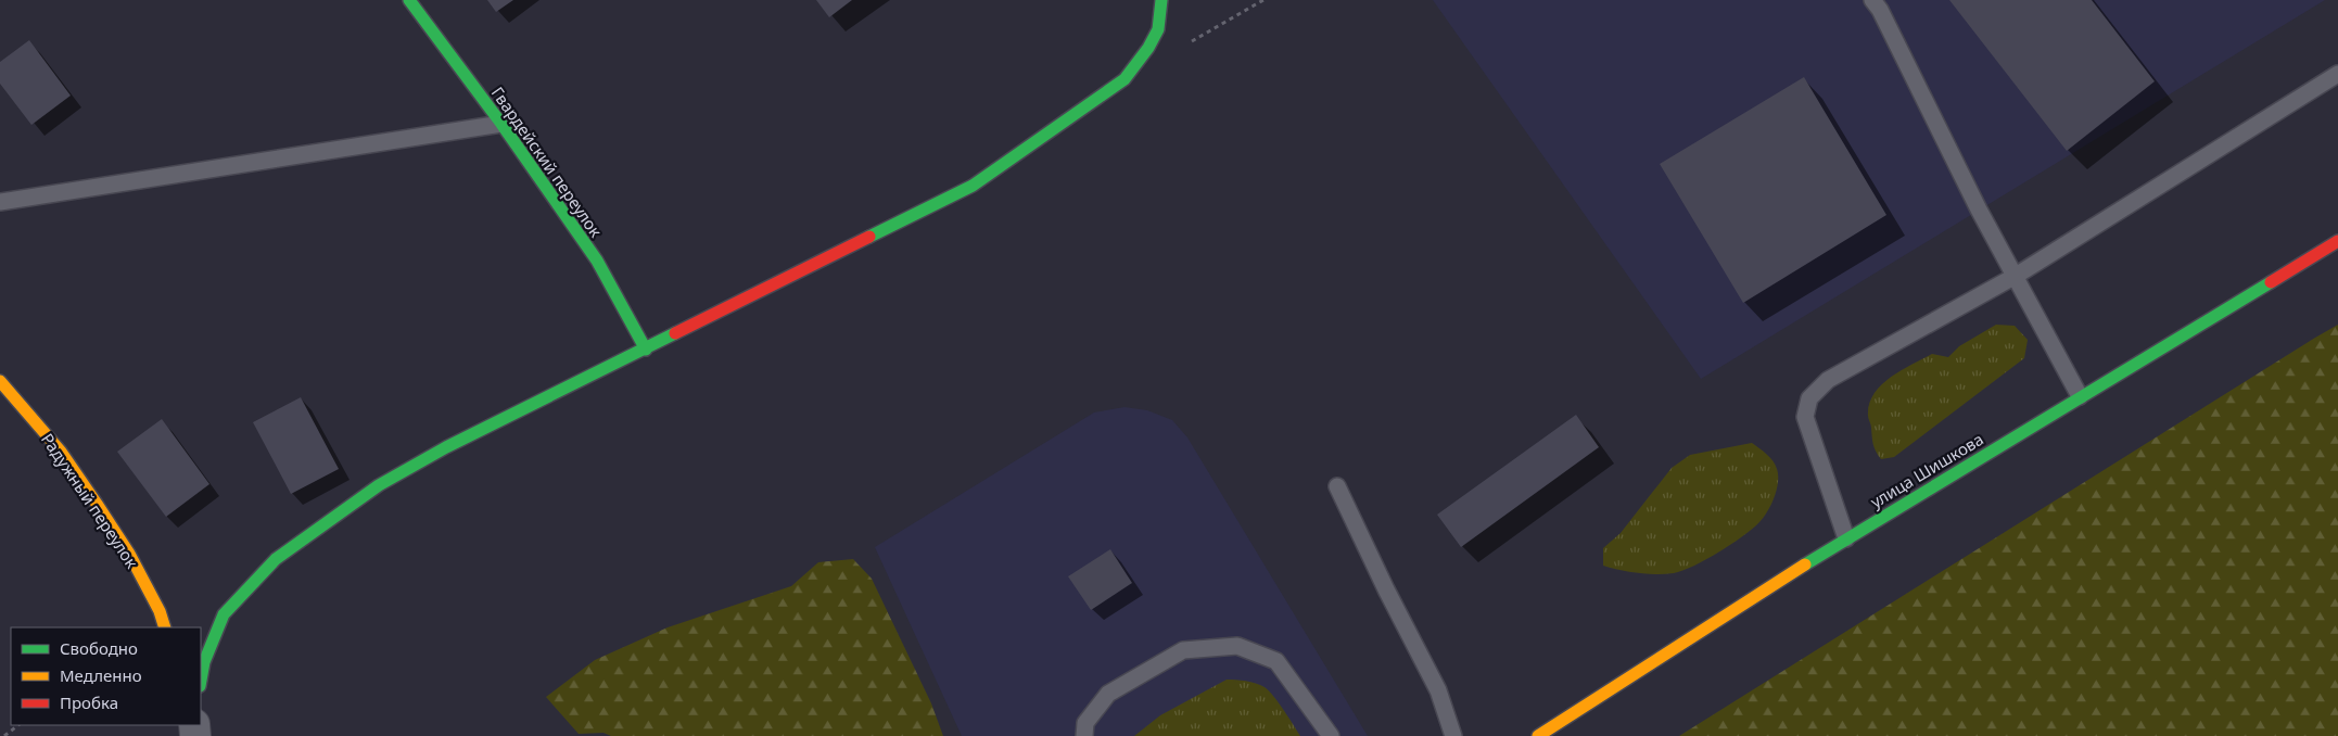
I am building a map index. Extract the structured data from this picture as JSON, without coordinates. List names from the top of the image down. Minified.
{"streets":{"street":["Гвардейский переулок","улица Шишкова","Радужный переулок"]},"legend":["Свободно","Медленно","Пробка"]}
